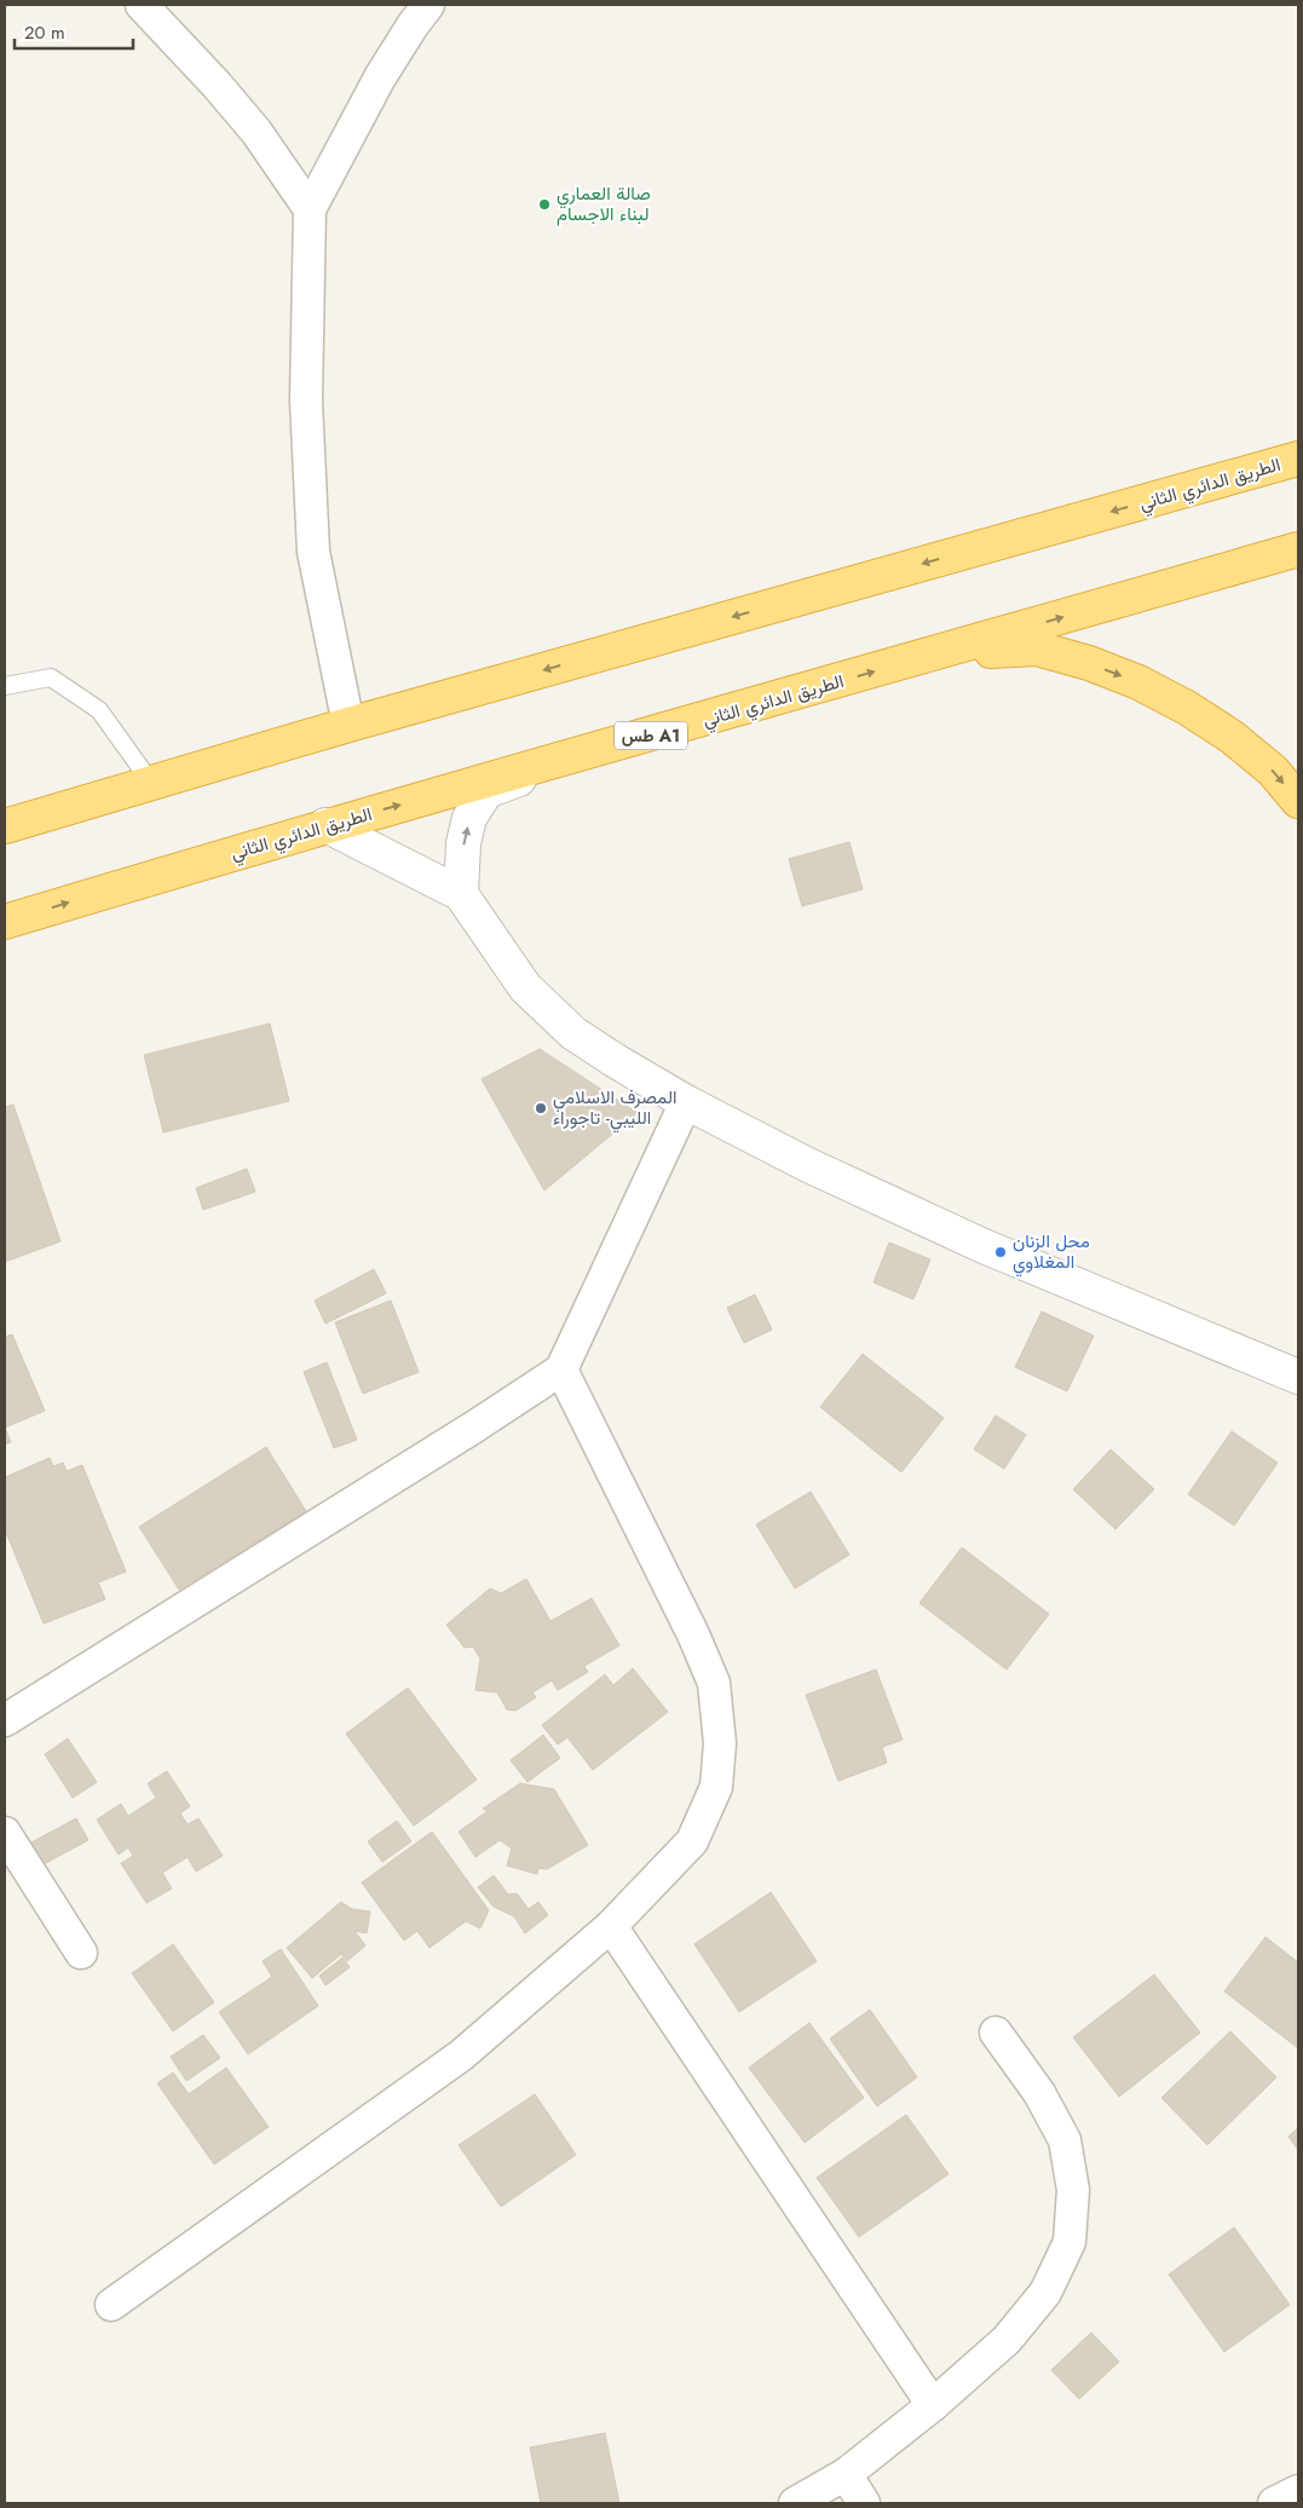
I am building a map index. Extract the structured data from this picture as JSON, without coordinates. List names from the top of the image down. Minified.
{"streets":{"highway":["الطريق الدائري الثاني","طس A1"]},"places":["صالة العماري لبناء الاجسام","المصرف الاسلامي الليبي- تاجوراء","محل الزنان المغلاوي"],"scale_bar":"20 m"}
